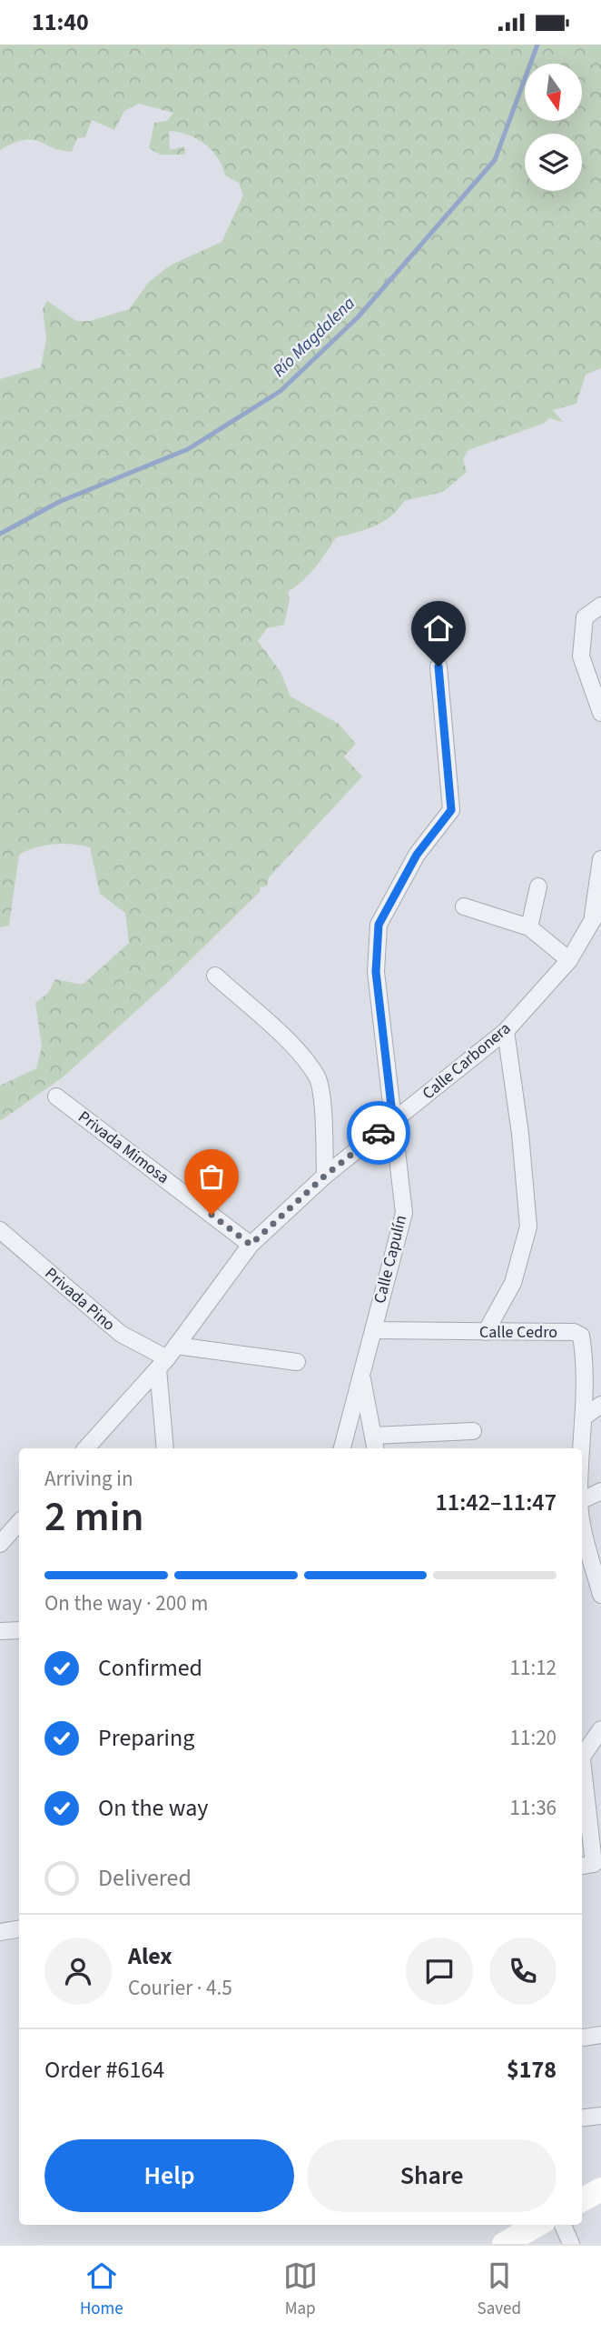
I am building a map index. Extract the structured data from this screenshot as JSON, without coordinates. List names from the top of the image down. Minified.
{"streets":{"street":["Calle Carbonera","Privada Mimosa","Calle Capulín","Privada Pino","Calle Cedro"]},"crossings":[["Calle Carbonera","Privada Mimosa"],["Calle Carbonera","Calle Capulín"],["Calle Carbonera","Privada Pino"],["Calle Capulín","Calle Cedro"]],"water":["Río Magdalena"],"north":"bottom","page":{"status":"11:40","heading":["2 min","Arriving in","11:42–11:47"],"panel":["Alex","Courier · 4.5","Order #6164","$178"],"bar":"On the way · 200 m","list":[["Confirmed","11:12"],["Preparing","11:20"],["On the way","11:36"],"Delivered"],"buttons":["Help","Share"],"tabs":["Home","Map","Saved"]}}
